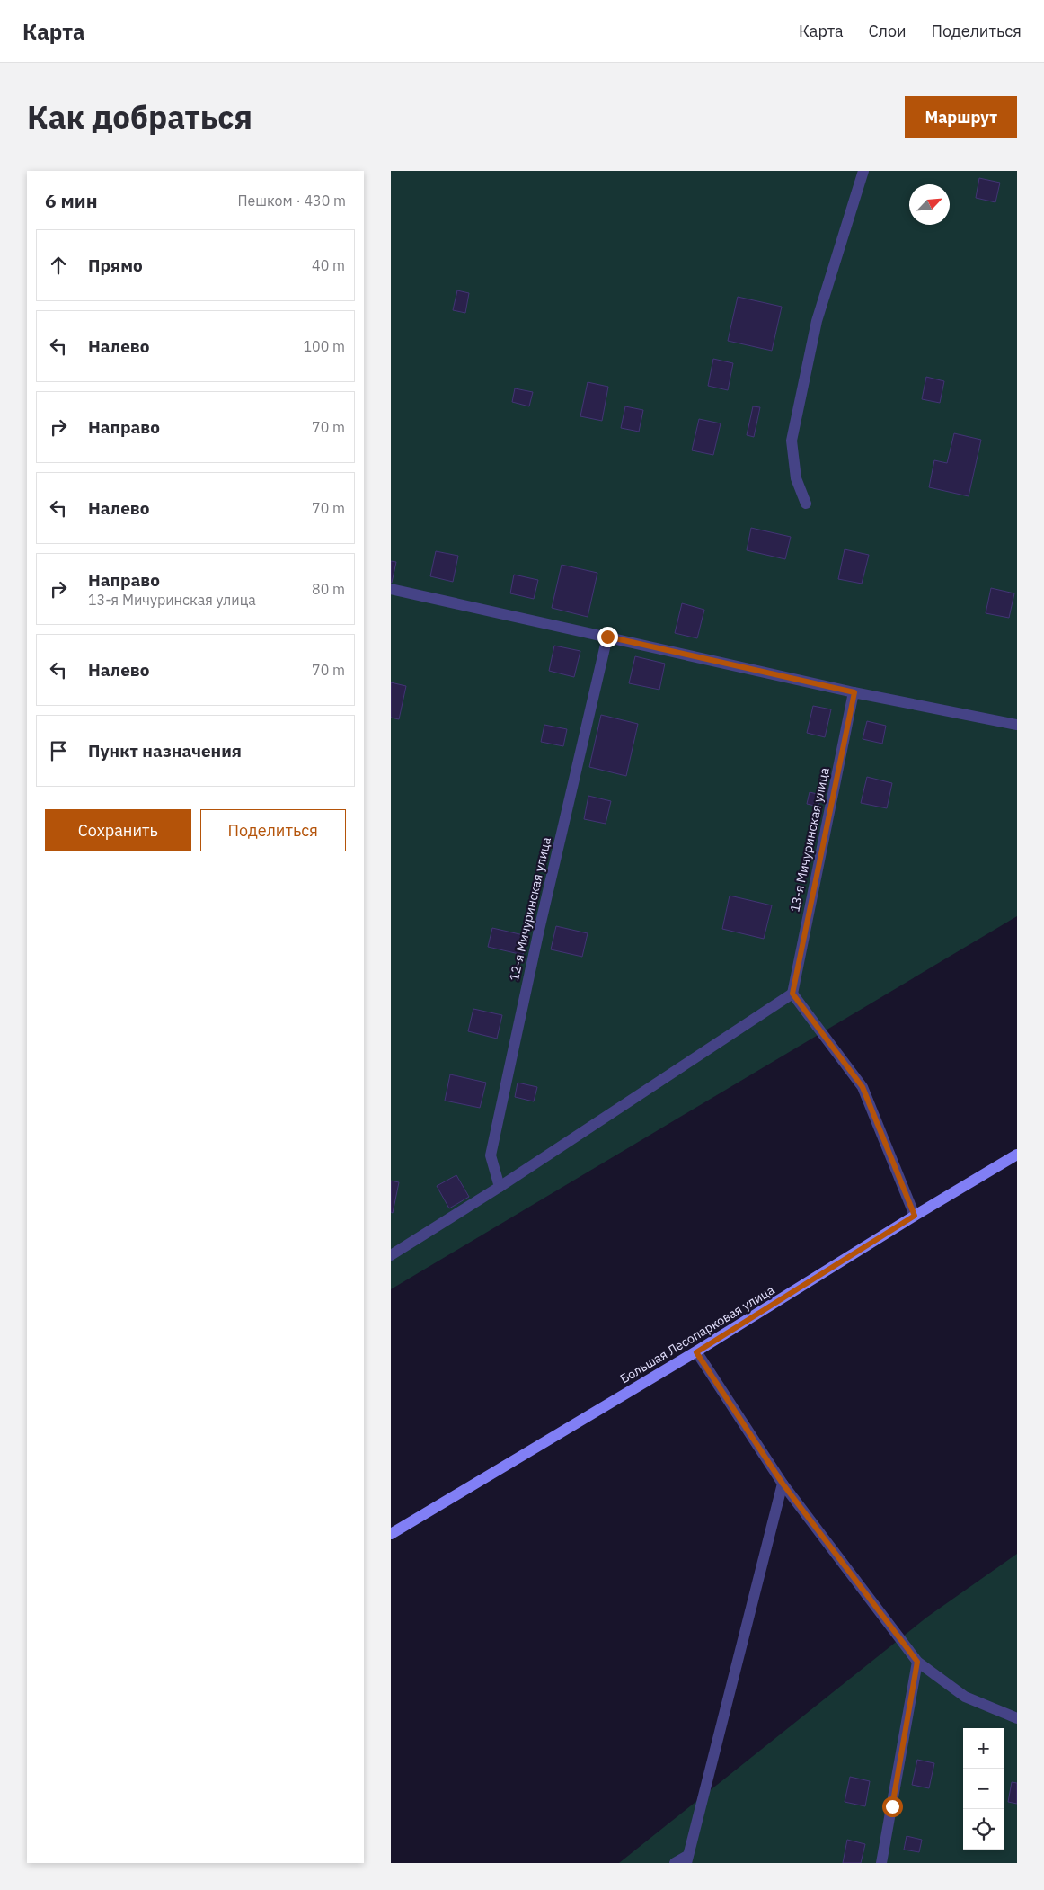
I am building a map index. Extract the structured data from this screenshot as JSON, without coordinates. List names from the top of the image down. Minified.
{"streets":{"main road":["Большая Лесопарковая улица"],"street":["13-я Мичуринская улица","12-я Мичуринская улица"]},"north":"top right","page":{"header":"Карта","nav":["Карта","Слои","Поделиться"],"title":"Как добраться","buttons":["Маршрут",["Сохранить","Поделиться"]],"heading":["6 мин","Пешком · 430 m"],"list":[["Прямо","40 m"],["Налево","100 m"],["Направо","70 m"],["Налево","70 m"],["Направо","13-я Мичуринская улица","80 m"],["Налево","70 m"],"Пункт назначения"],"map_buttons":["+","−"]}}
